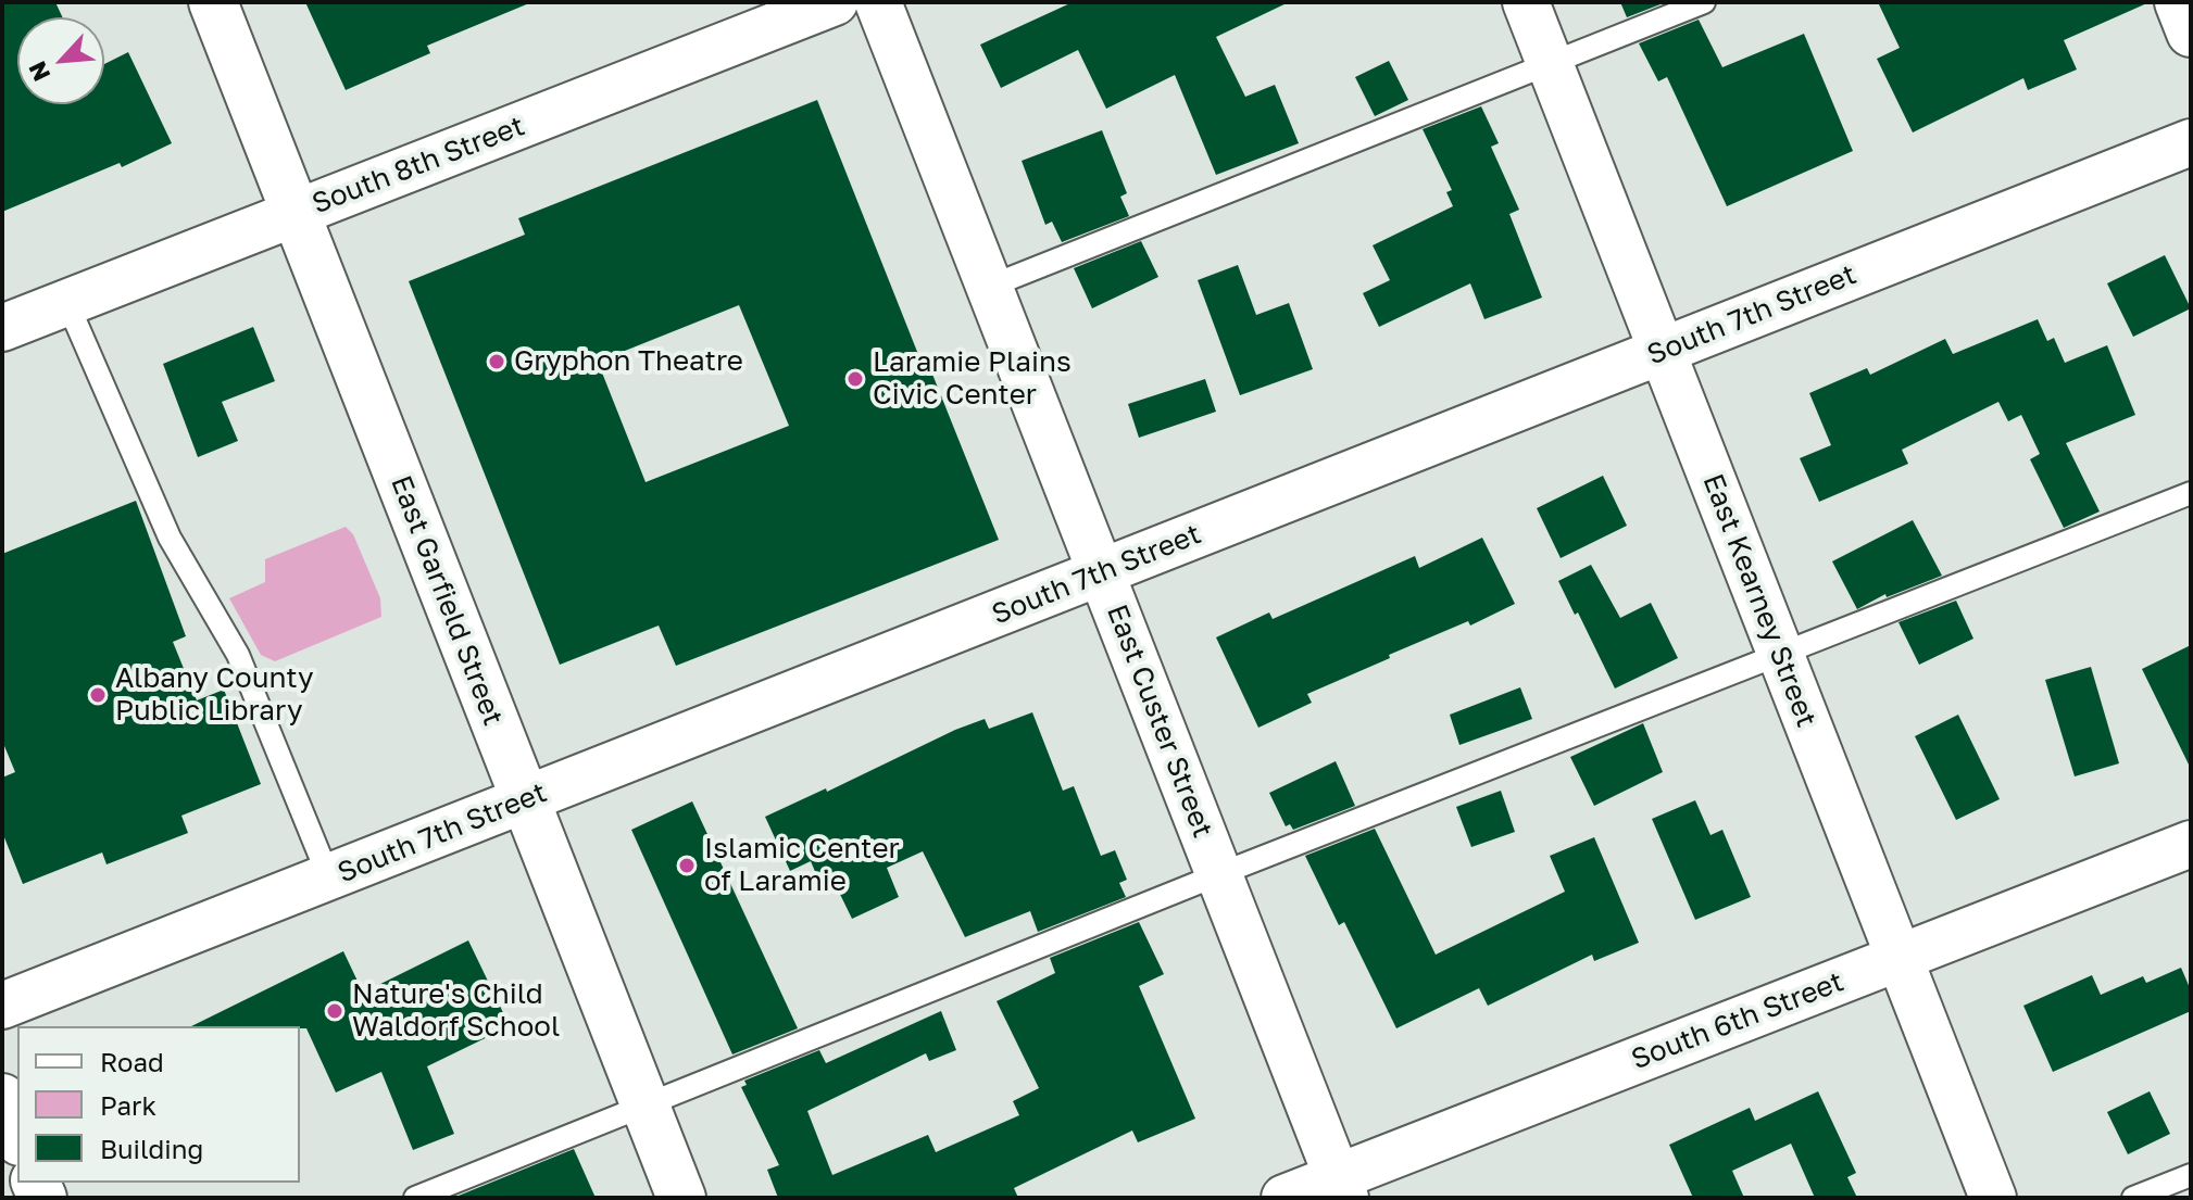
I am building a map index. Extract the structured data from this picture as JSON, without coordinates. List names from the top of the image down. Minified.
{"streets":{"street":["South 8th Street","South 7th Street","East Garfield Street","East Kearney Street","East Custer Street","South 6th Street"]},"crossings":[["South 8th Street","East Garfield Street"],["South 7th Street","East Garfield Street"],["South 7th Street","East Kearney Street"],["South 7th Street","East Custer Street"],["East Kearney Street","South 6th Street"],["East Custer Street","South 6th Street"]],"places":["Gryphon Theatre","Laramie Plains Civic Center","Albany County Public Library","Islamic Center of Laramie","Nature's Child Waldorf School"],"legend":["Road","Park","Building"],"north":"bottom left"}
